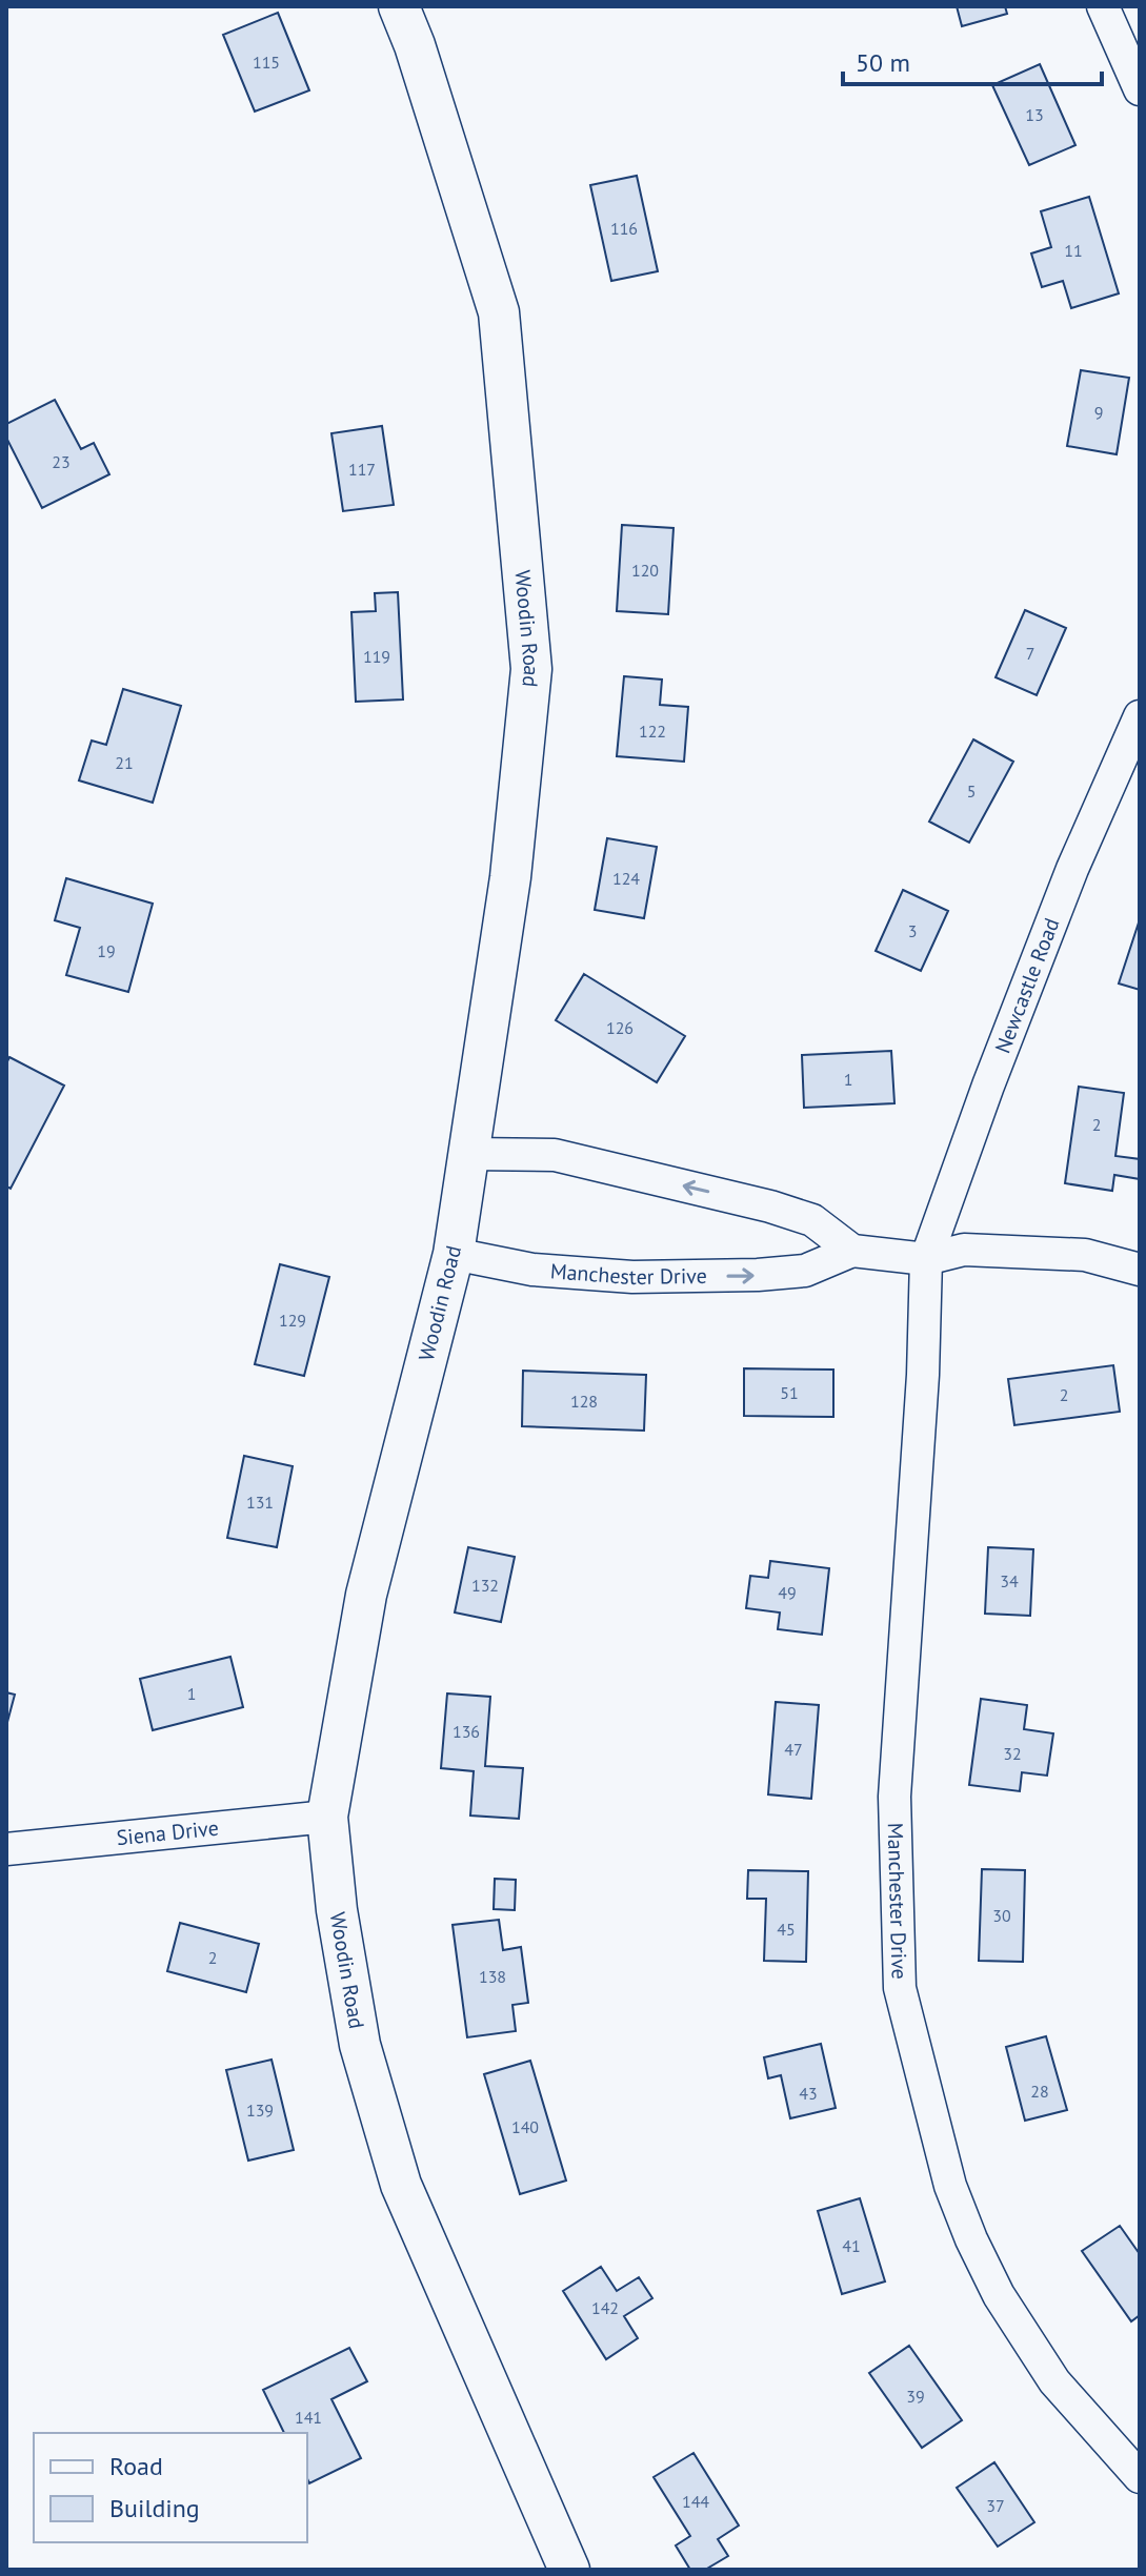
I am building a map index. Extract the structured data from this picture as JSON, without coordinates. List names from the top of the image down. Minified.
{"streets":{"street":["Woodin Road","Newcastle Road","Manchester Drive","Siena Drive"]},"crossings":[["Woodin Road","Manchester Drive"],["Woodin Road","Siena Drive"],["Newcastle Road","Manchester Drive"]],"house_numbers":["115","13","116","11","9","23","117","120","7","119","122","21","5","124","3","19","126","1","2","129","51","2","128","131","34","132","49","1","136","47","32","30","45","2","138","28","43","139","140","41","142","39","141","144","37"],"legend":["Road","Building"],"scale_bar":"50 m"}
